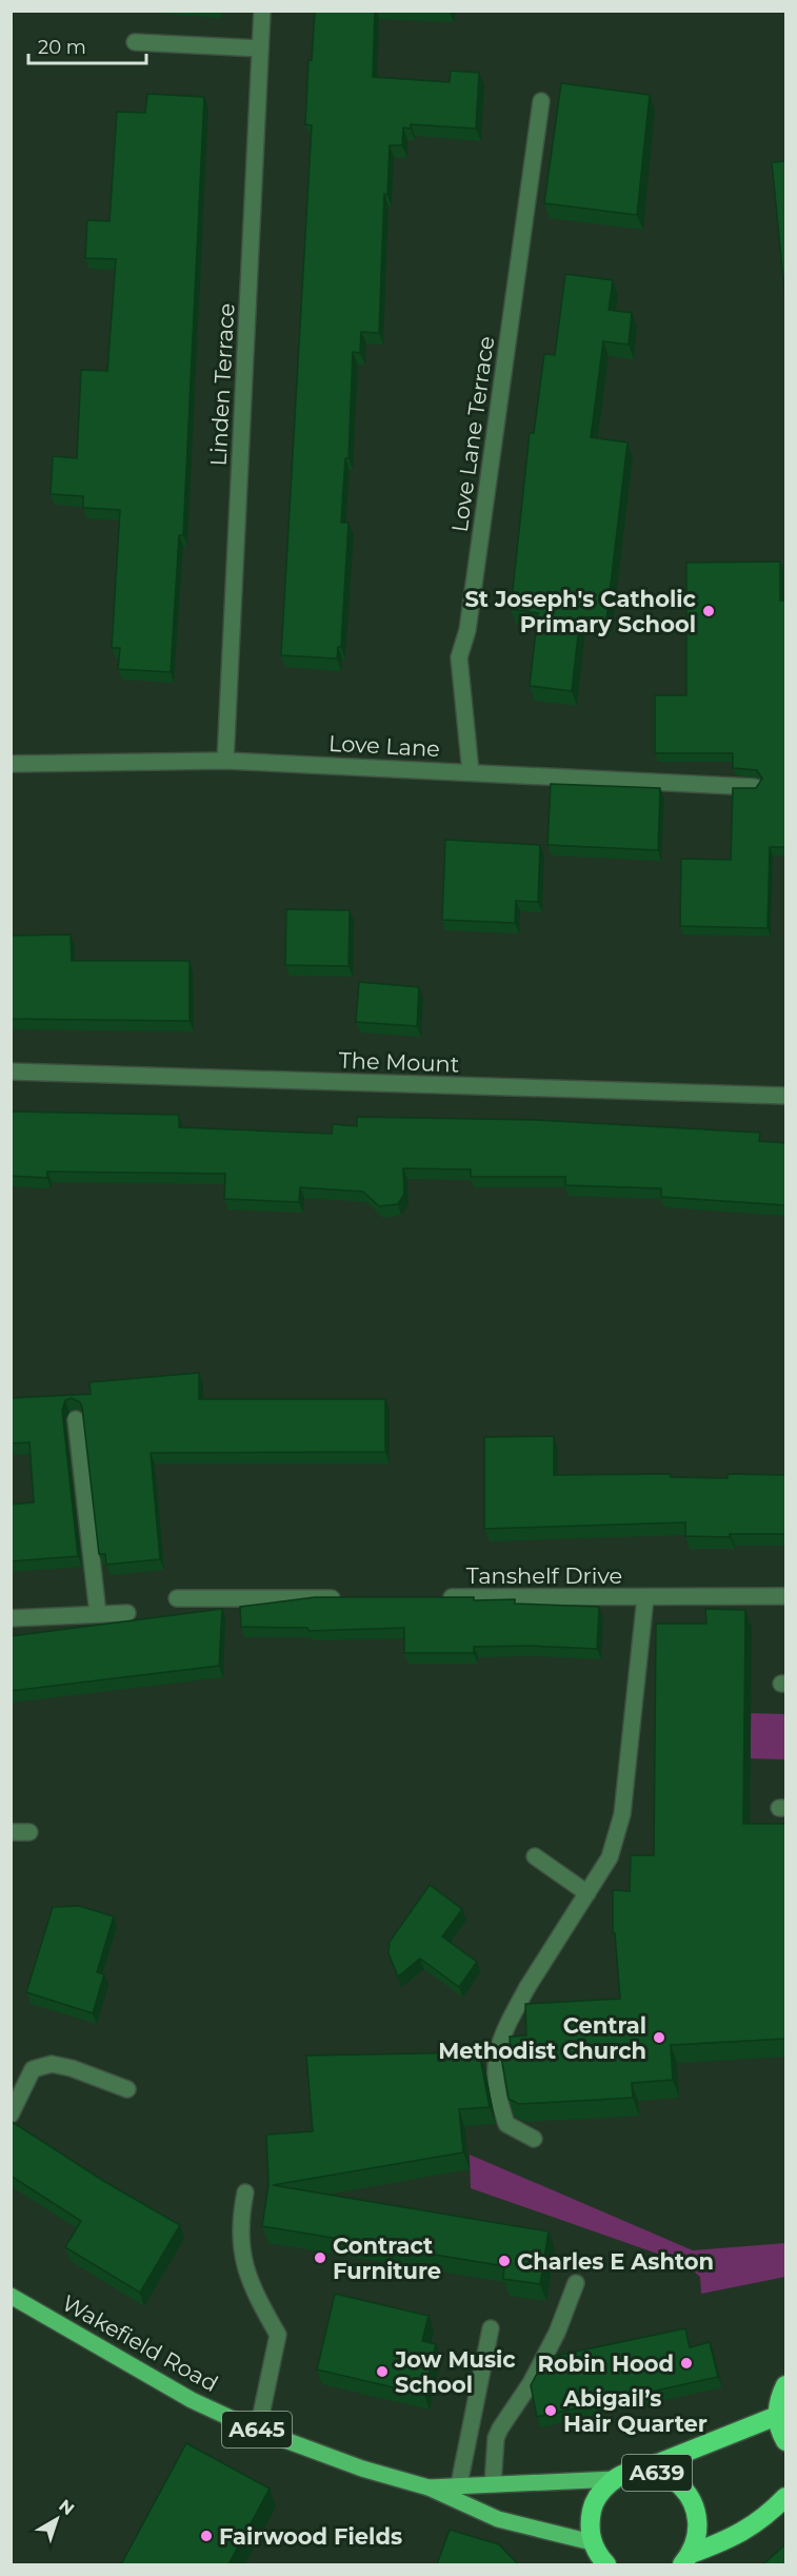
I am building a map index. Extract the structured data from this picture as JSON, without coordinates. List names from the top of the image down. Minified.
{"streets":{"highway":["A639"],"main road":["Wakefield Road","A645"],"street":["Linden Terrace","Love Lane Terrace","Love Lane","The Mount","Tanshelf Drive"]},"crossings":[["Linden Terrace","Love Lane"],["Love Lane Terrace","Love Lane"],["Wakefield Road","A639"]],"places":["St Joseph's Catholic Primary School","Central Methodist Church","Contract Furniture","Charles E Ashton","Robin Hood","Jow Music School","Abigail’s Hair Quarter","Fairwood Fields"],"scale_bar":"20 m","north":"top right"}
